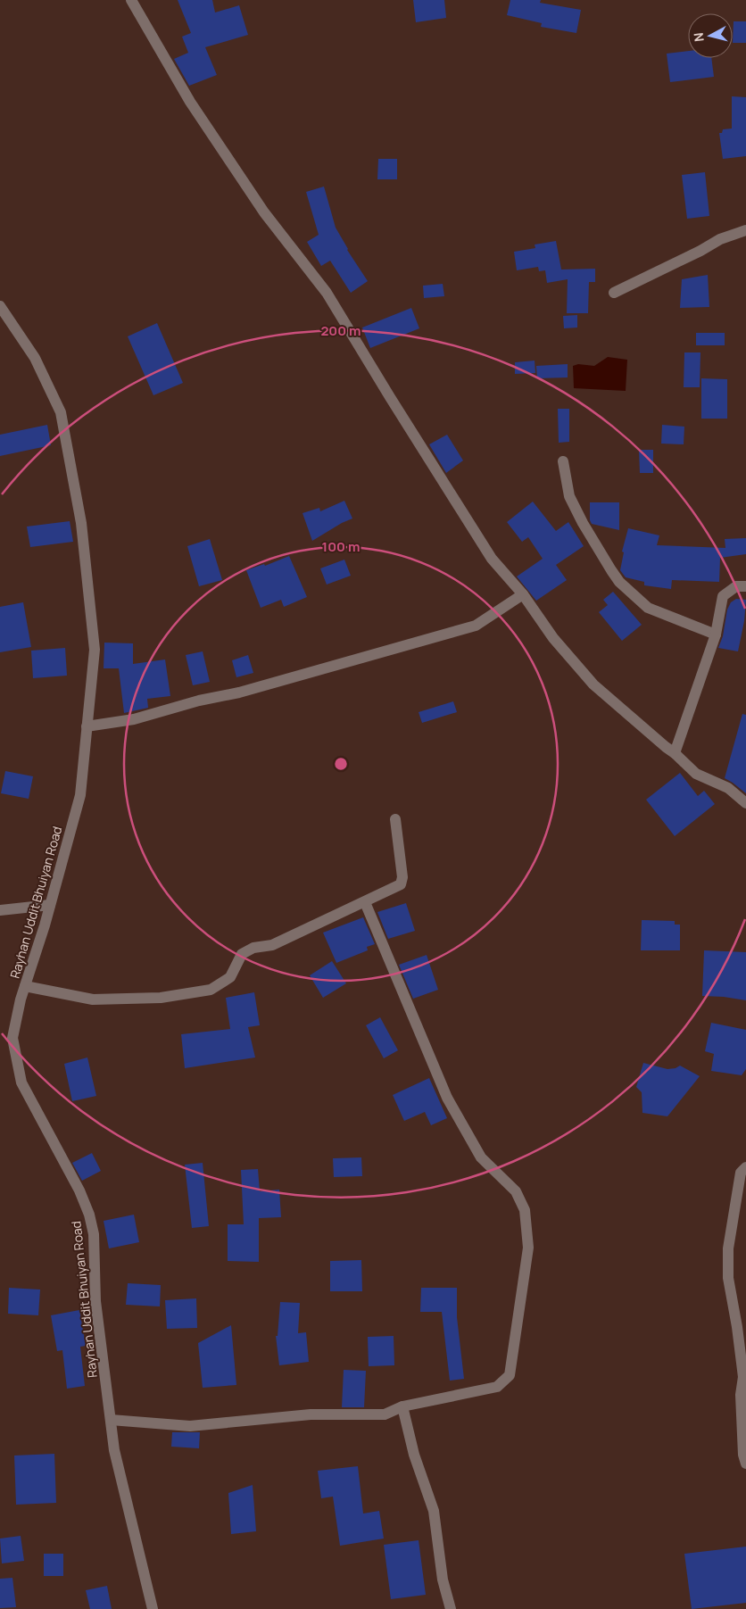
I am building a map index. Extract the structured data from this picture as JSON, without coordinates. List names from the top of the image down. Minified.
{"streets":{"street":["Rayhan Uddit Bhuiyan Road"]},"north":"left","rings":["200 m","100 m"]}
